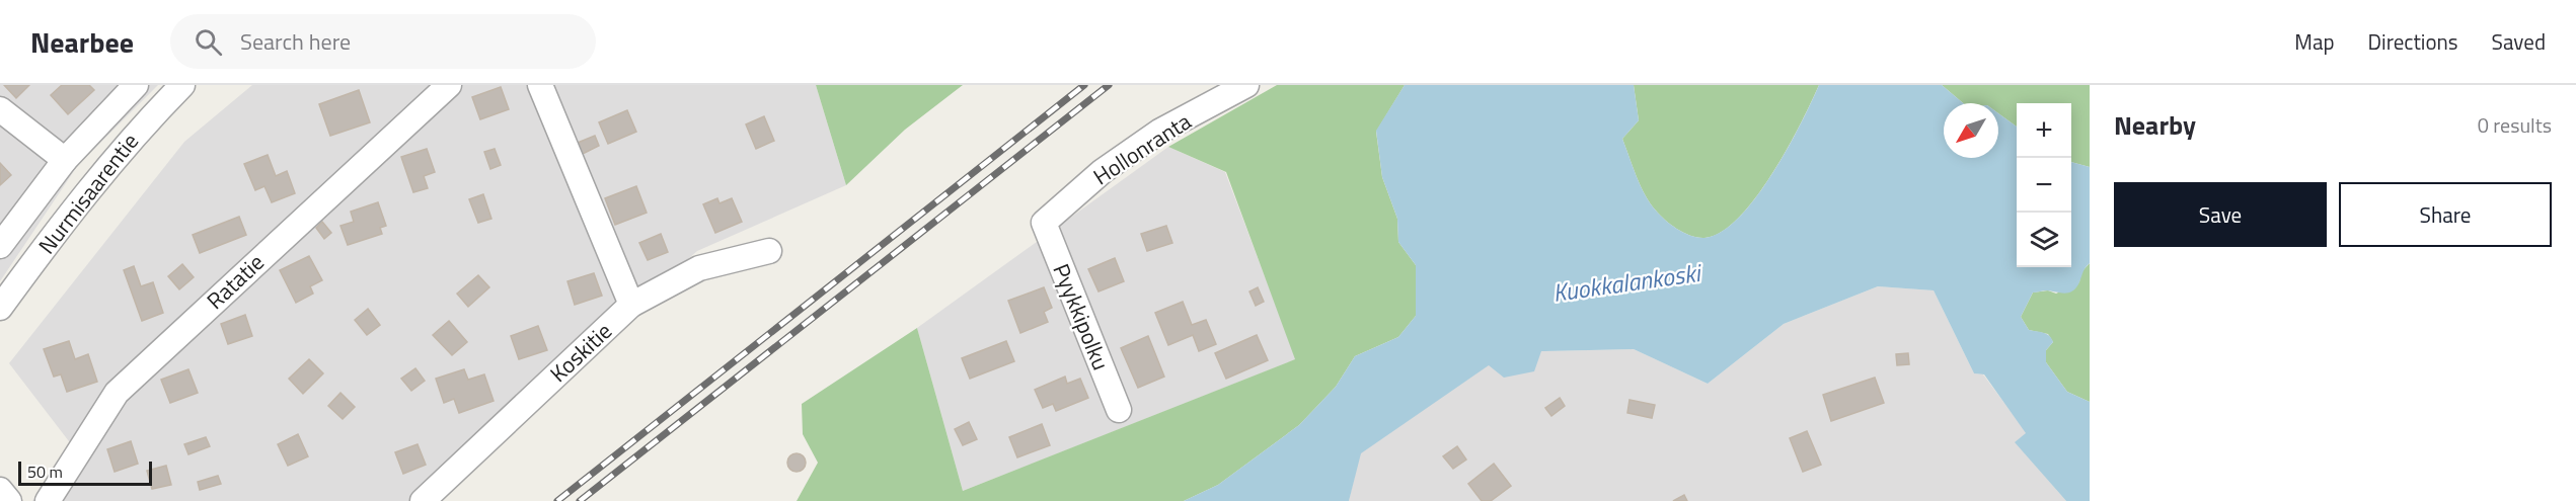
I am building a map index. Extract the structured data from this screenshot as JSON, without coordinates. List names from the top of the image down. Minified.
{"streets":{"street":["Hollonranta","Nurmisaarentie","Ratatie","Pyykkipolku","Koskitie"]},"crossings":[["Hollonranta","Pyykkipolku"]],"water":["Kuokkalankoski"],"scale_bar":"50 m","north":"bottom left","page":{"header":"Nearbee","search":"Search here","nav":["Map","Directions","Saved"],"heading":["Nearby","0 results"],"map_buttons":["+","−"],"buttons":["Save","Share"],"scale":"50 m"}}
